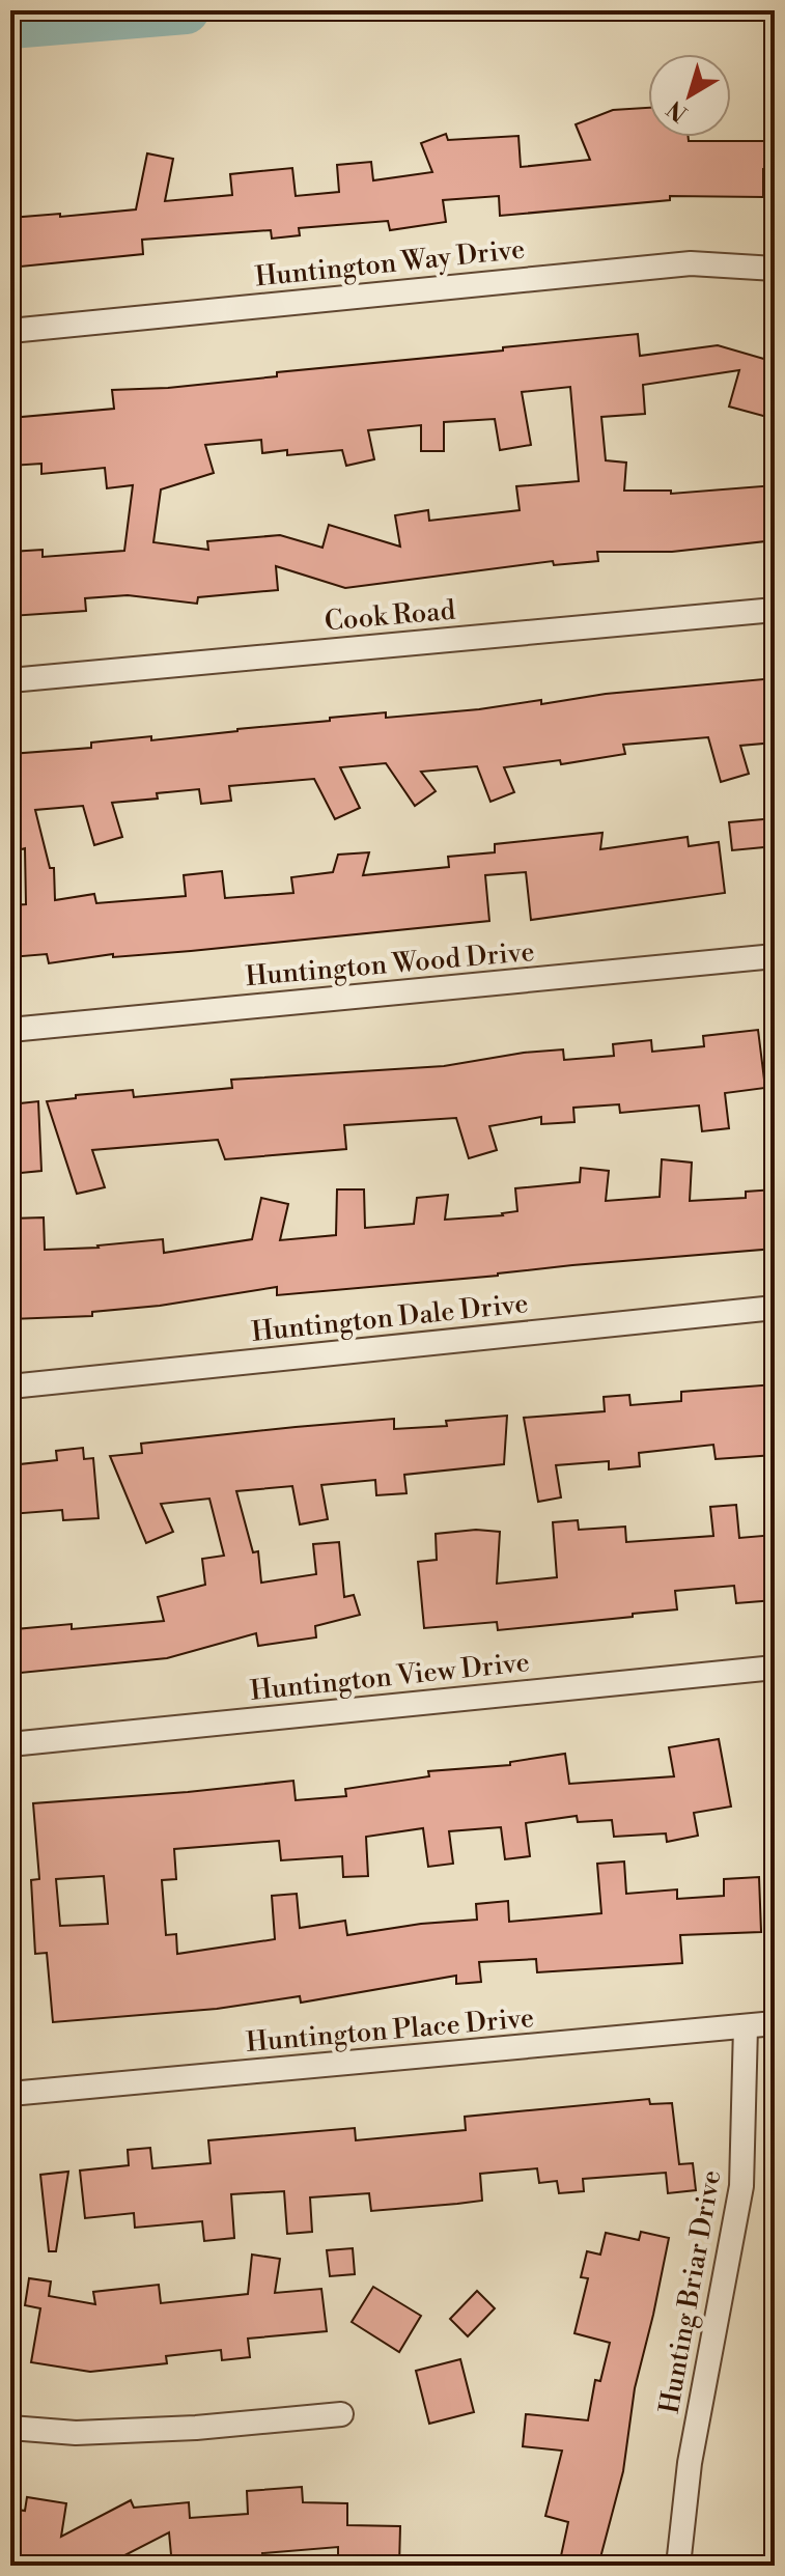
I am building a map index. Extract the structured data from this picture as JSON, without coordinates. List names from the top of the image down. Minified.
{"streets":{"street":["Huntington Way Drive","Cook Road","Huntington Wood Drive","Huntington Dale Drive","Huntington View Drive","Huntington Place Drive","Hunting Briar Drive"]},"crossings":[["Huntington Place Drive","Hunting Briar Drive"]],"north":"bottom left"}
